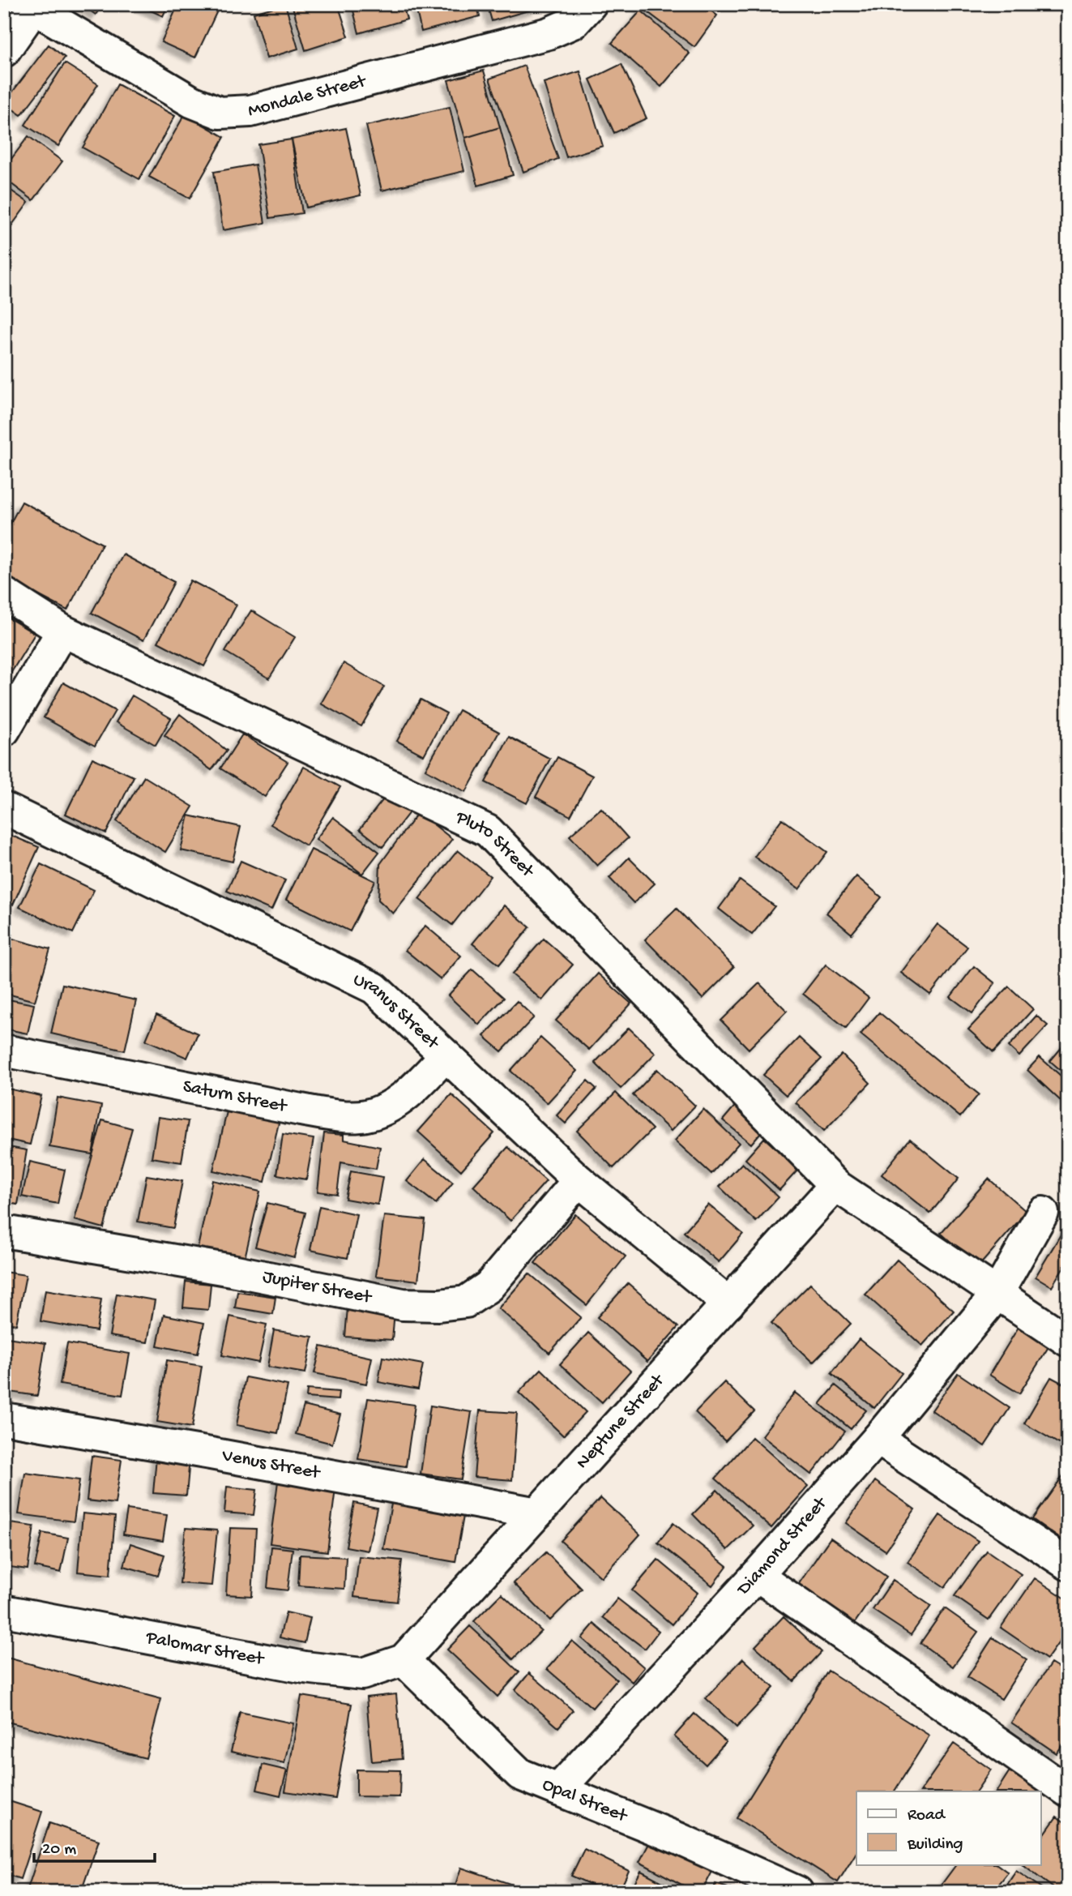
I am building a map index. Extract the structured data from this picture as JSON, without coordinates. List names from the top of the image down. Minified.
{"streets":{"street":["Mondale Street","Pluto Street","Uranus Street","Saturn Street","Jupiter Street","Neptune Street","Venus Street","Diamond Street","Palomar Street","Opal Street"]},"crossings":[["Pluto Street","Neptune Street"],["Pluto Street","Diamond Street"],["Uranus Street","Saturn Street"],["Uranus Street","Jupiter Street"],["Uranus Street","Neptune Street"],["Neptune Street","Venus Street"],["Neptune Street","Palomar Street"],["Neptune Street","Opal Street"],["Diamond Street","Opal Street"],["Palomar Street","Opal Street"]],"legend":["Road","Building"],"scale_bar":"20 m"}
